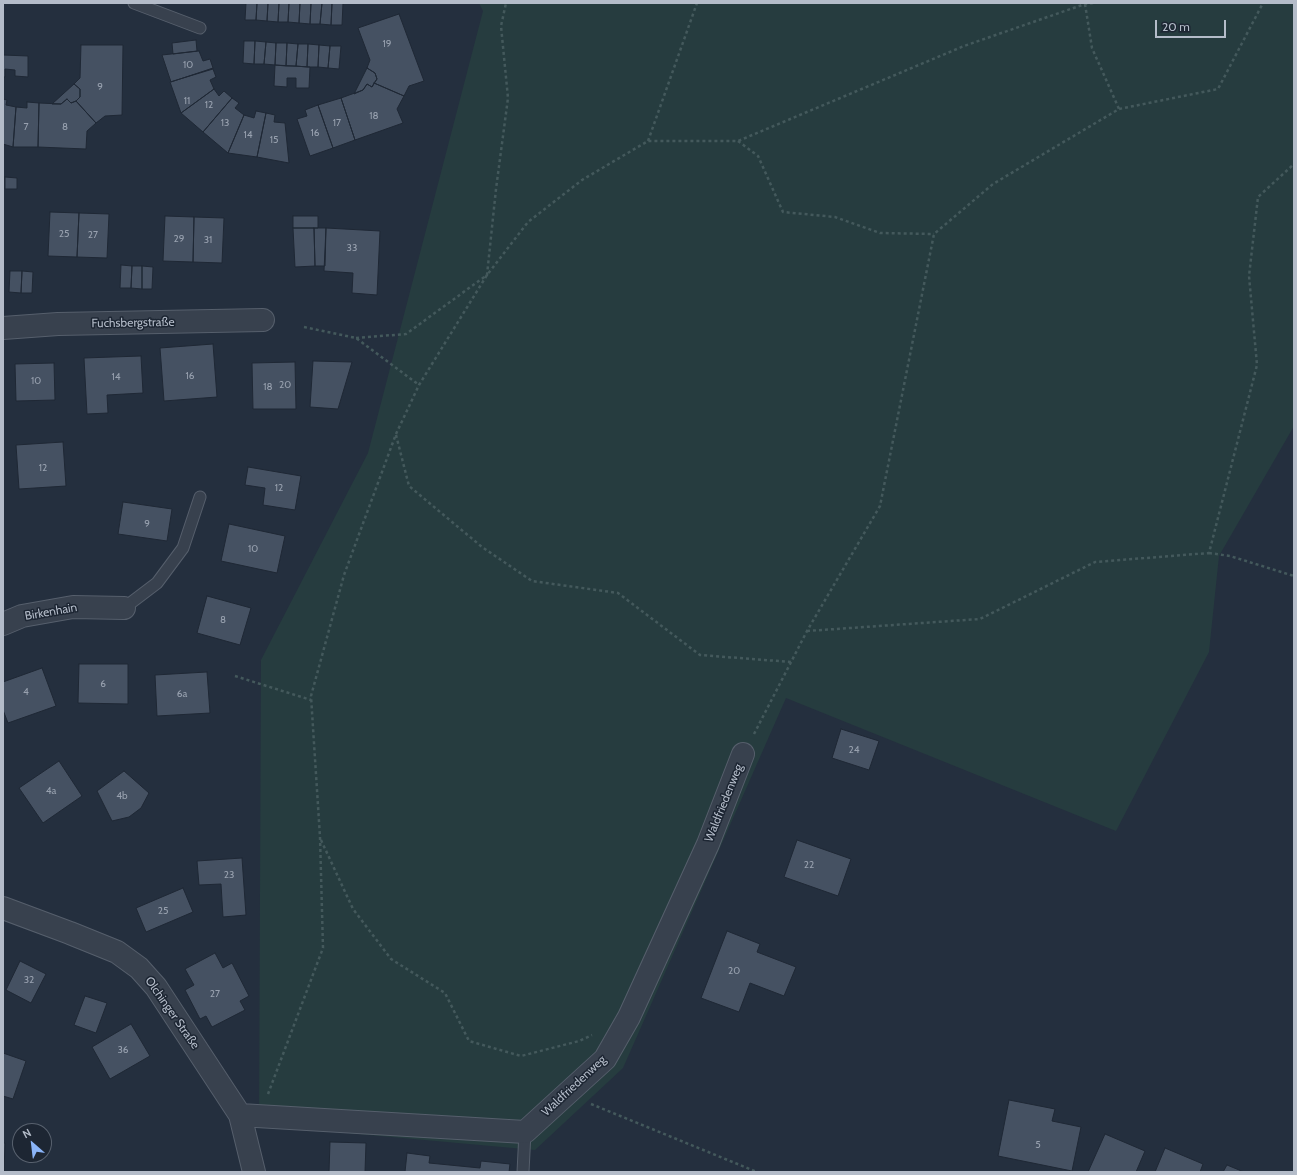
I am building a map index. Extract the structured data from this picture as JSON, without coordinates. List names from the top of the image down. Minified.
{"streets":{"street":["Fuchsbergstraße","Birkenhain","Waldfriedenweg","Olchinger Straße"]},"house_numbers":["19","10","9","11","12","18","13","17","7","8","16","14","15","25","27","29","31","33","16","14","10","20","18","12","12","9","10","8","6","4","6a","24","4a","4b","22","23","25","20","32","27","36","5"],"scale_bar":"20 m","north":"top left"}
